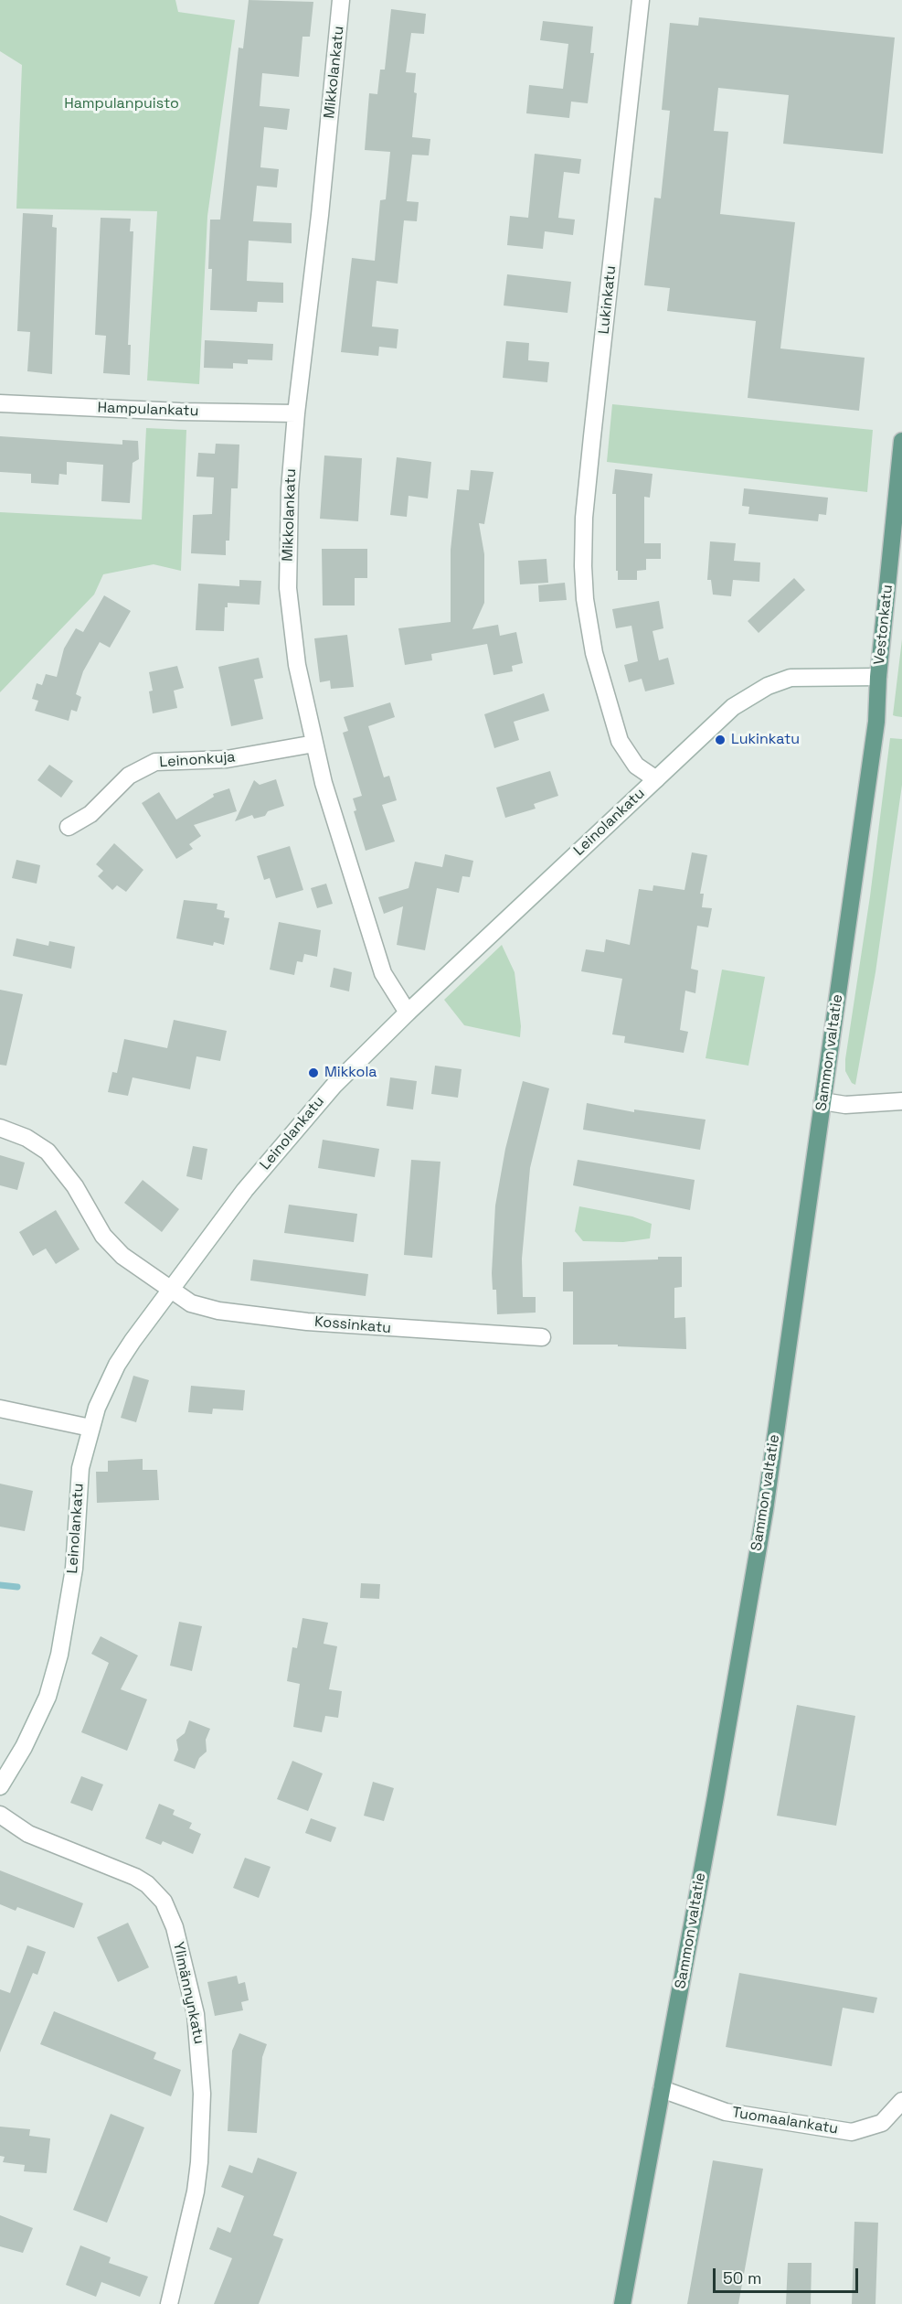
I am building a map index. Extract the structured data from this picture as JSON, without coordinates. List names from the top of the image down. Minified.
{"streets":{"main road":["Vestonkatu","Sammon valtatie"],"street":["Mikkolankatu","Lukinkatu","Hampulankatu","Leinonkuja","Leinolankatu","Kossinkatu","Ylimännynkatu","Tuomaalankatu"]},"crossings":[["Mikkolankatu","Hampulankatu"],["Mikkolankatu","Leinonkuja"],["Mikkolankatu","Leinolankatu"],["Lukinkatu","Leinolankatu"],["Vestonkatu","Leinolankatu"],["Vestonkatu","Sammon valtatie"],["Leinolankatu","Sammon valtatie"],["Leinolankatu","Kossinkatu"],["Sammon valtatie","Tuomaalankatu"]],"parks":["Hampulanpuisto"],"places":["Lukinkatu","Mikkola"],"scale_bar":"50 m"}
